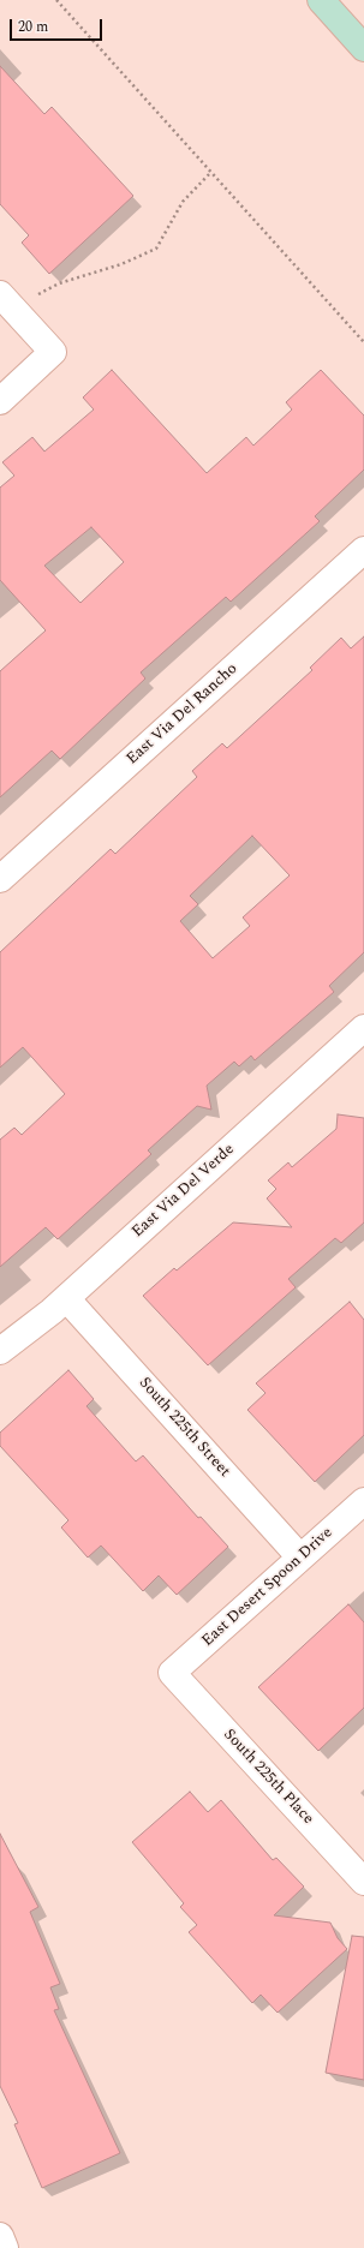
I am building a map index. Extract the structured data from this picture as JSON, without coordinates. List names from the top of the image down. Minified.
{"streets":{"street":["East Via Del Rancho","East Via Del Verde","South 225th Street","East Desert Spoon Drive","South 225th Place"]},"crossings":[["East Via Del Verde","South 225th Street"],["South 225th Street","East Desert Spoon Drive"],["East Desert Spoon Drive","South 225th Place"]],"scale_bar":"20 m"}
